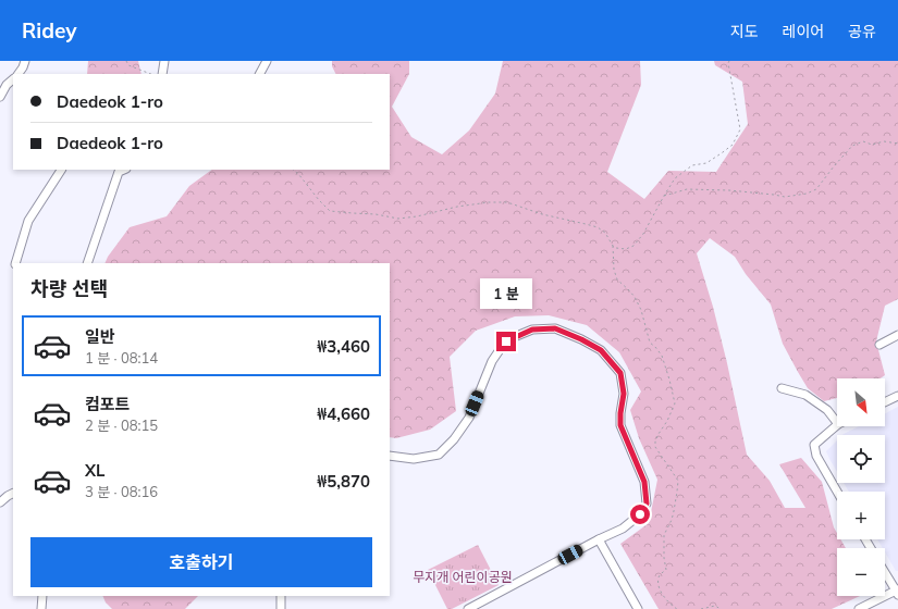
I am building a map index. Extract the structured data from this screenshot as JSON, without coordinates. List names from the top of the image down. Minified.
{"parks":["무지개 어린이공원"],"north":"bottom right","page":{"header":"Ridey","nav":["지도","레이어","공유"],"banner":["Daedeok 1-ro","Daedeok 1-ro"],"heading":"차량 선택","bubble":"1 분","list":[{"name":"일반","note":"1 분 · 08:14","value":"₩3,460"},{"name":"컴포트","note":"2 분 · 08:15","value":"₩4,660"},{"name":"XL","note":"3 분 · 08:16","value":"₩5,870"}],"map_buttons":["+","−"],"buttons":"호출하기"}}
